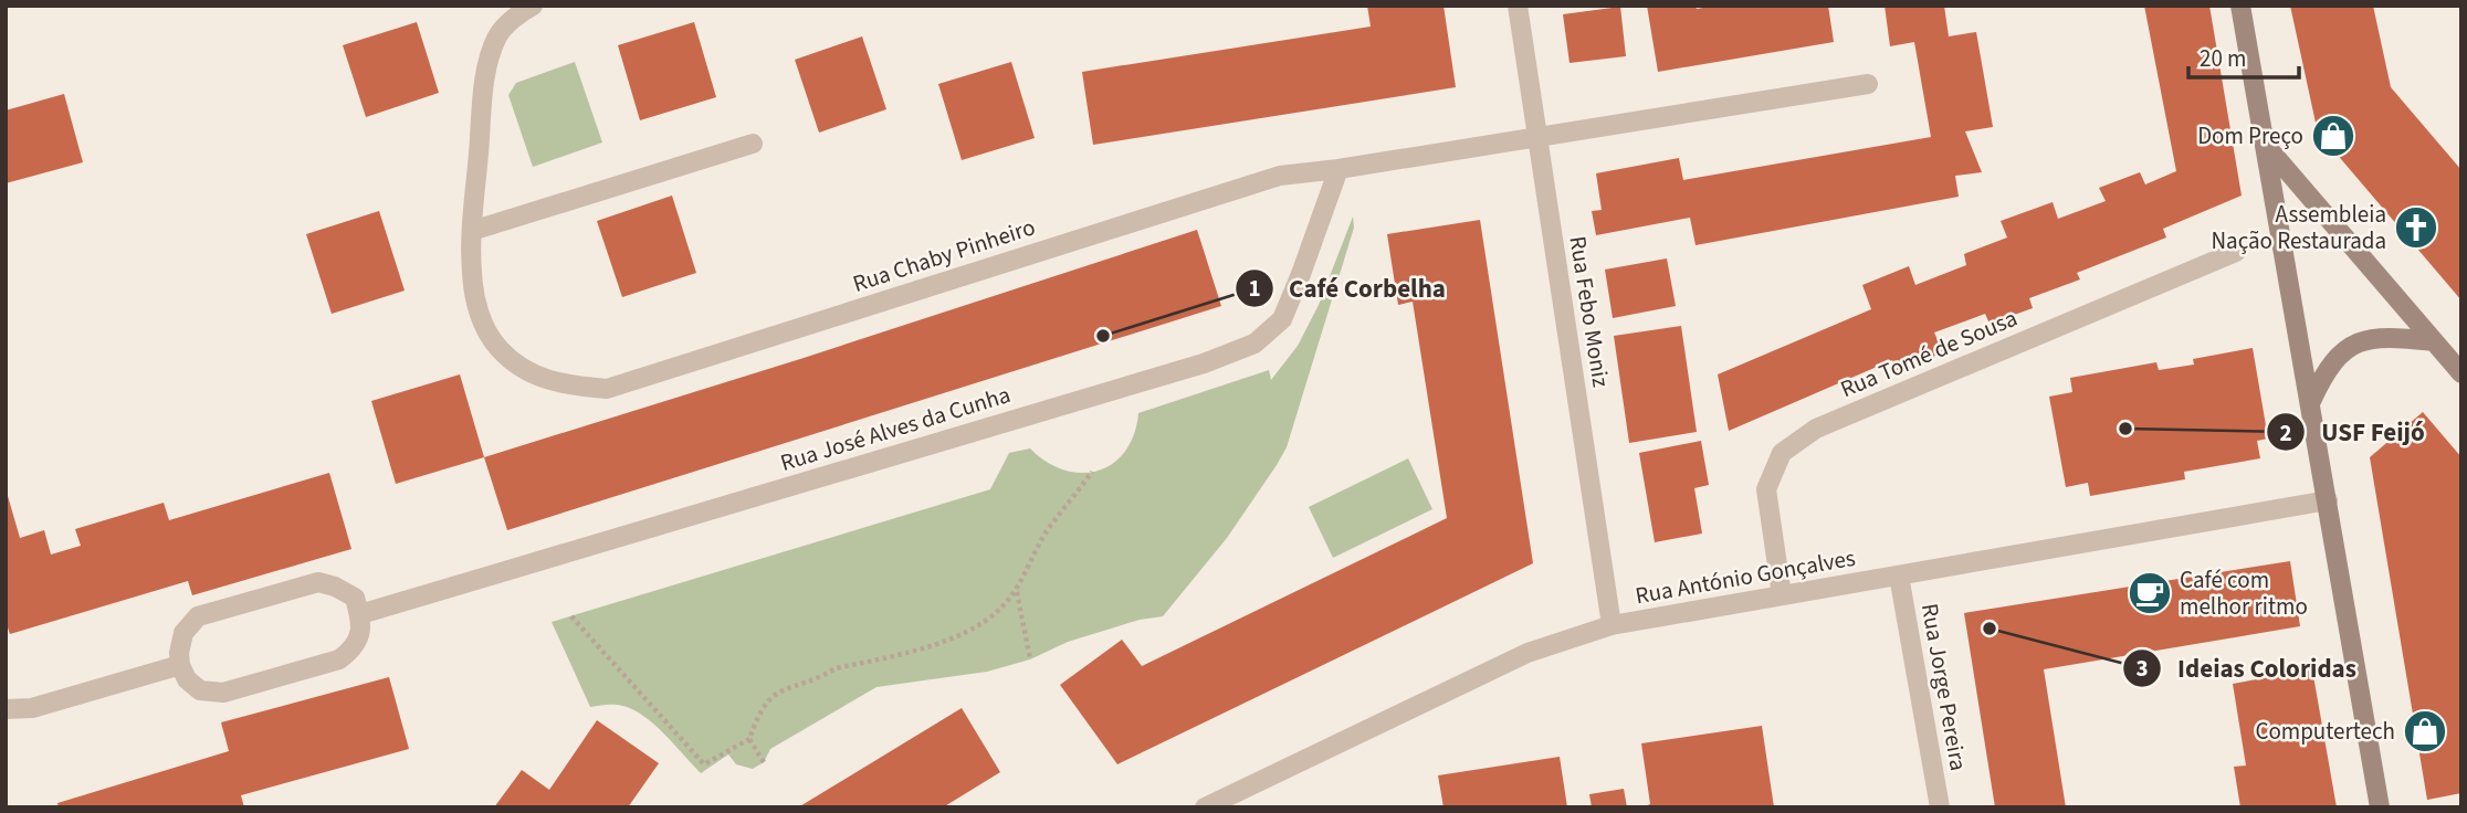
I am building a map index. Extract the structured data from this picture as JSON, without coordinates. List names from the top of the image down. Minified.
{"streets":{"street":["Rua Chaby Pinheiro","Rua Febo Moniz","Rua Tomé de Sousa","Rua José Alves da Cunha","Rua António Gonçalves","Rua Jorge Pereira"]},"crossings":[["Rua Chaby Pinheiro","Rua Febo Moniz"],["Rua Chaby Pinheiro","Rua José Alves da Cunha"],["Rua Febo Moniz","Rua António Gonçalves"],["Rua Tomé de Sousa","Rua António Gonçalves"],["Rua António Gonçalves","Rua Jorge Pereira"]],"places":{"shop":["Dom Preço","Computertech"],"church":["Assembleia Nação Restaurada"],"other":["Café Corbelha","USF Feijó","Ideias Coloridas"],"cafe":["Café com melhor ritmo"]},"scale_bar":"20 m"}
